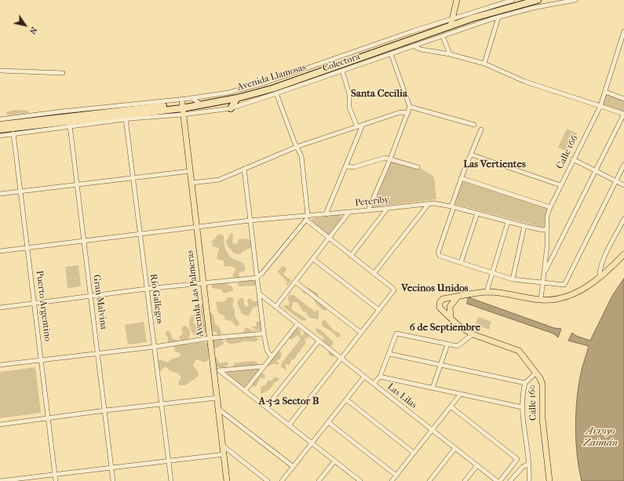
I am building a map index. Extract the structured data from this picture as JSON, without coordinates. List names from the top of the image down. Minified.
{"streets":{"highway":["Avenida Llamosas"],"main road":["Avenida Las Palmeras","Calle 160"],"street":["Colectora","Calle 166","Peteriby","Río Gallegos","Gran Malvina","Puerto Argentino","Las Lilas"]},"crossings":[["Colectora","Avenida Llamosas"],["Colectora","Avenida Las Palmeras"],["Colectora","Río Gallegos"],["Colectora","Gran Malvina"],["Colectora","Puerto Argentino"],["Avenida Llamosas","Avenida Las Palmeras"],["Calle 166","Peteriby"],["Calle 166","Calle 160"],["Peteriby","Avenida Las Palmeras"],["Peteriby","Río Gallegos"],["Peteriby","Gran Malvina"],["Peteriby","Puerto Argentino"]],"districts":["Santa Cecilia","Las Vertientes","Vecinos Unidos","6 de Septiembre","A-3-2 Sector B"],"water":["Arroyo Zaimán"],"north":"bottom right"}
